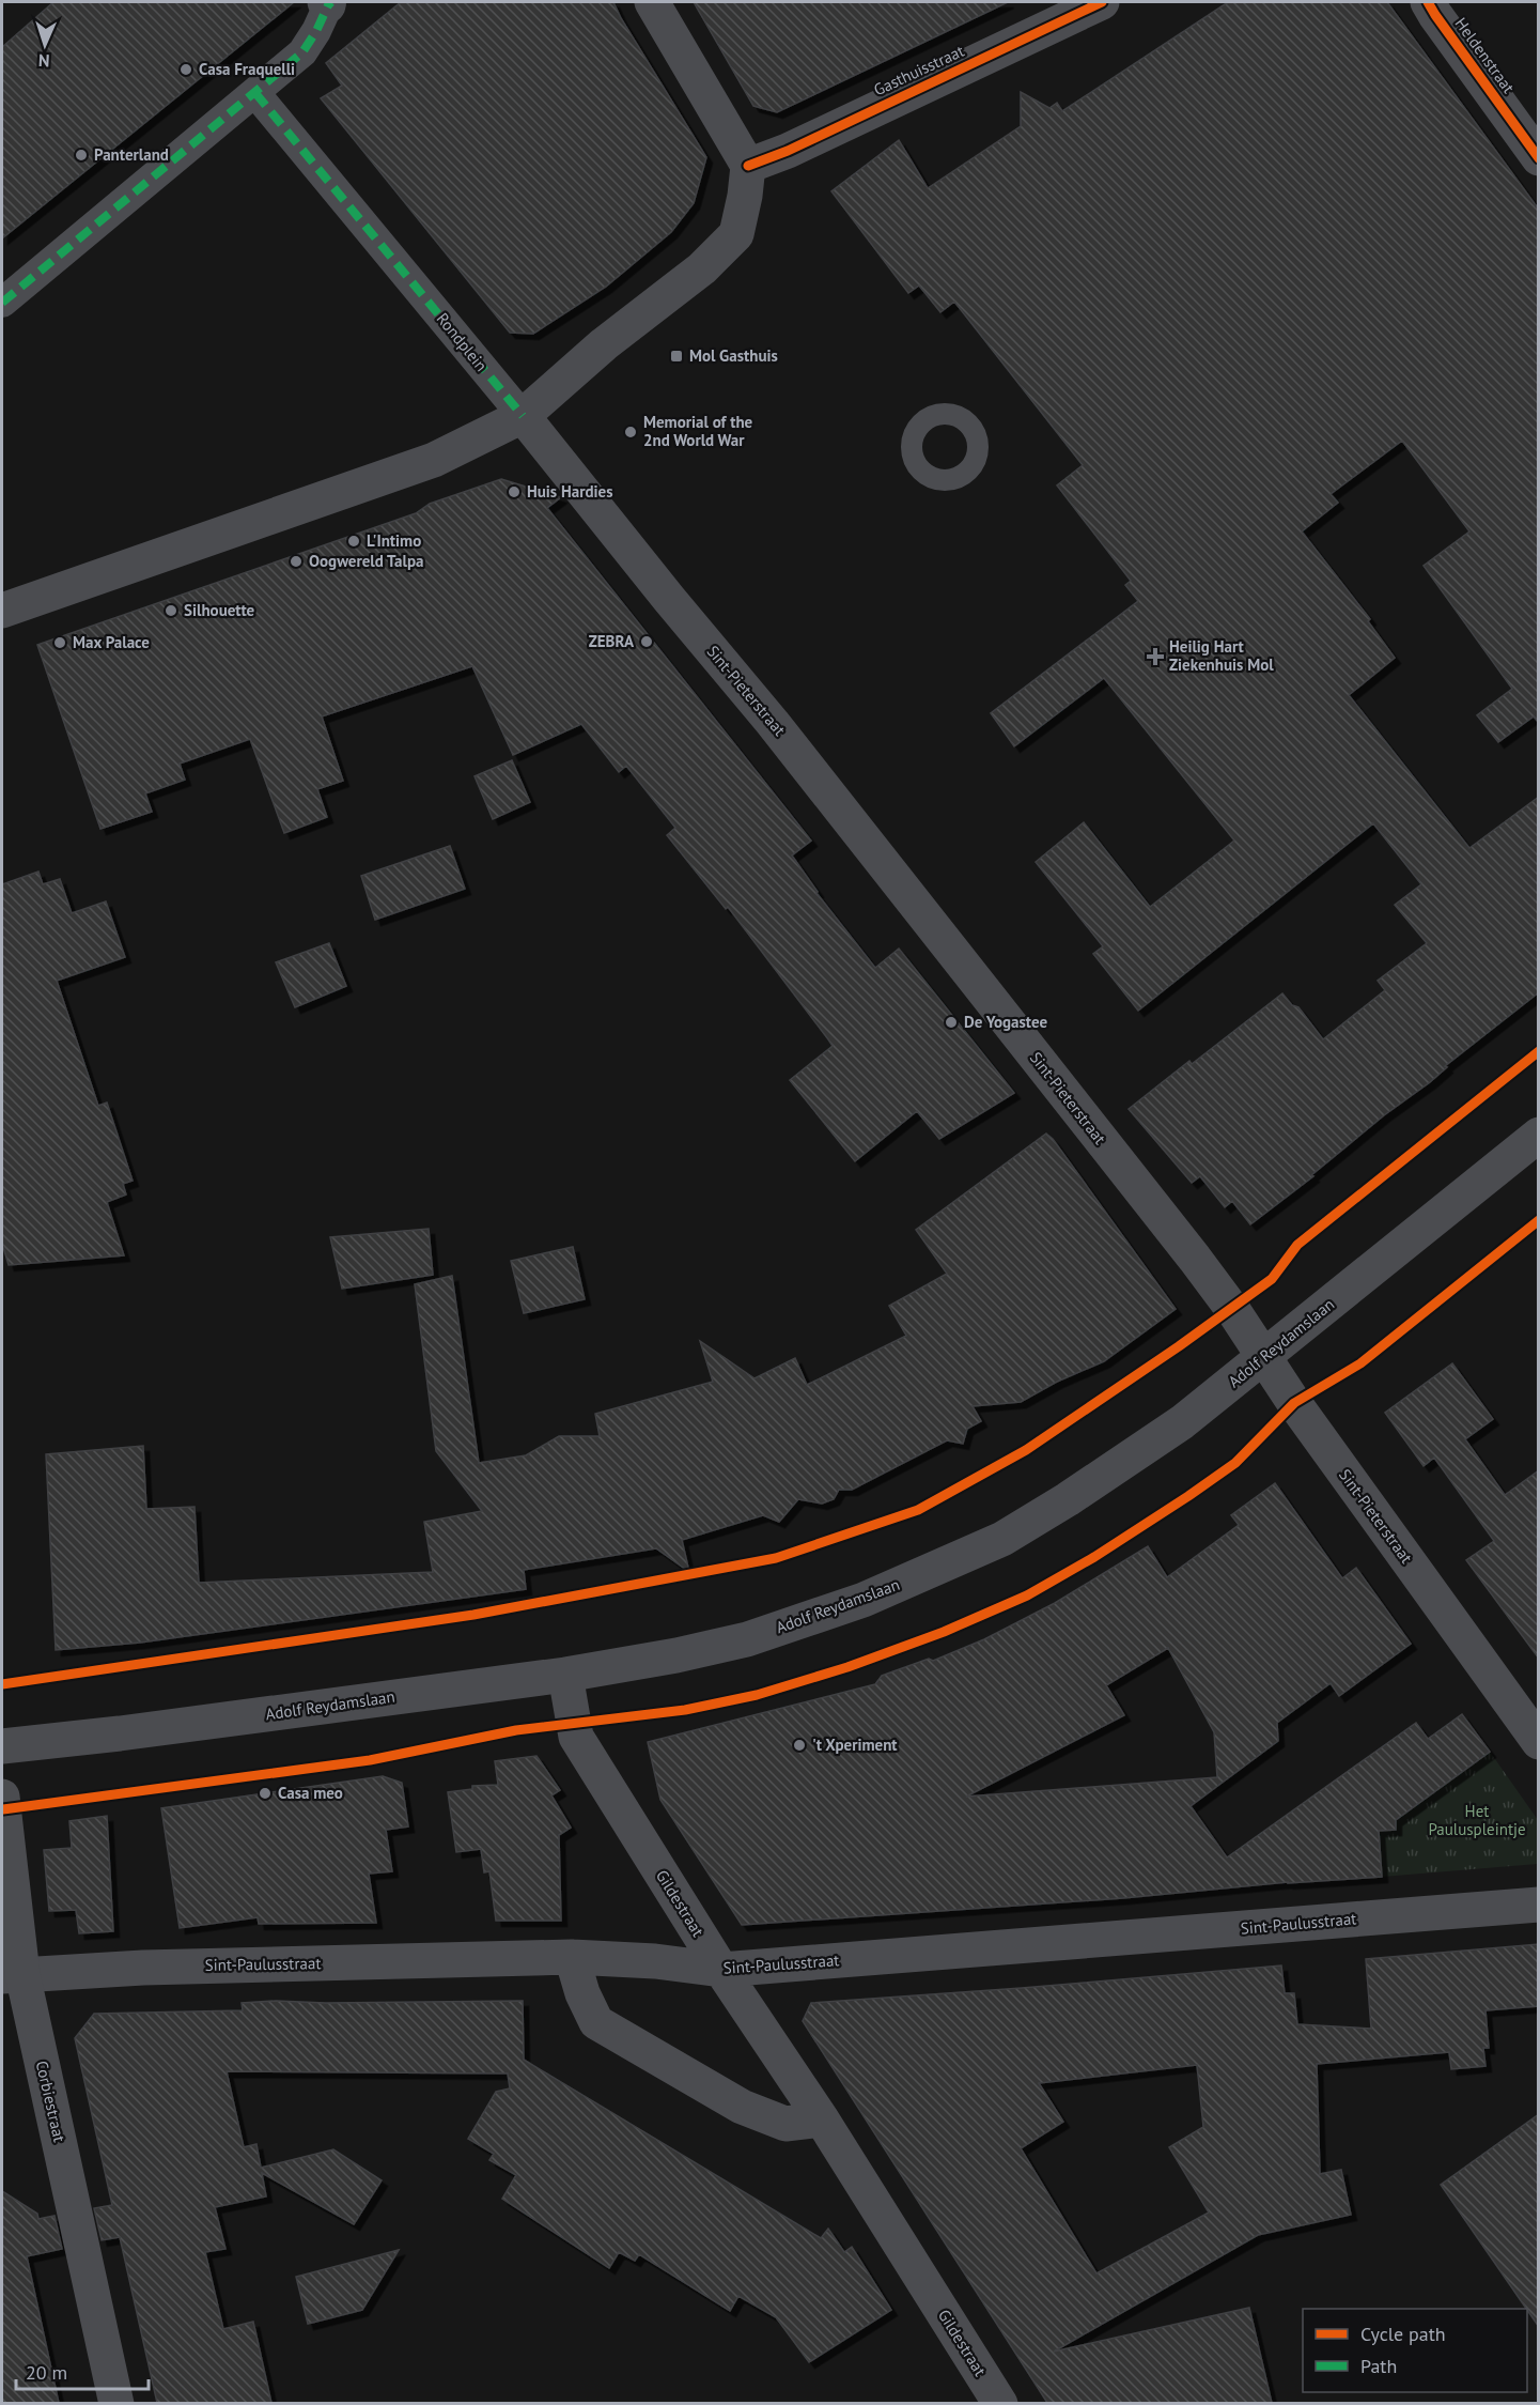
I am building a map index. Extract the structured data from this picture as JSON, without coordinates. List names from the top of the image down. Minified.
{"streets":{"street":["Heldenstraat","Gasthuisstraat","Rondplein","Sint-Pieterstraat","Adolf Reydamslaan","Gildestraat","Sint-Paulusstraat","Corbiestraat"]},"crossings":[["Rondplein","Sint-Pieterstraat"],["Sint-Pieterstraat","Adolf Reydamslaan"],["Adolf Reydamslaan","Gildestraat"],["Gildestraat","Sint-Paulusstraat"],["Sint-Paulusstraat","Corbiestraat"]],"parks":["Het Pauluspleintje"],"places":{"other":["Casa Fraquelli","Panterland","Memorial of the 2nd World War","Huis Hardies","L'Intimo","Oogwereld Talpa","Silhouette","ZEBRA","Max Palace","De Yogastee","'t Xperiment","Casa meo"],"transit":["Mol Gasthuis"],"health":["Heilig Hart Ziekenhuis Mol"]},"legend":["Cycle path","Path"],"scale_bar":"20 m","north":"bottom"}
